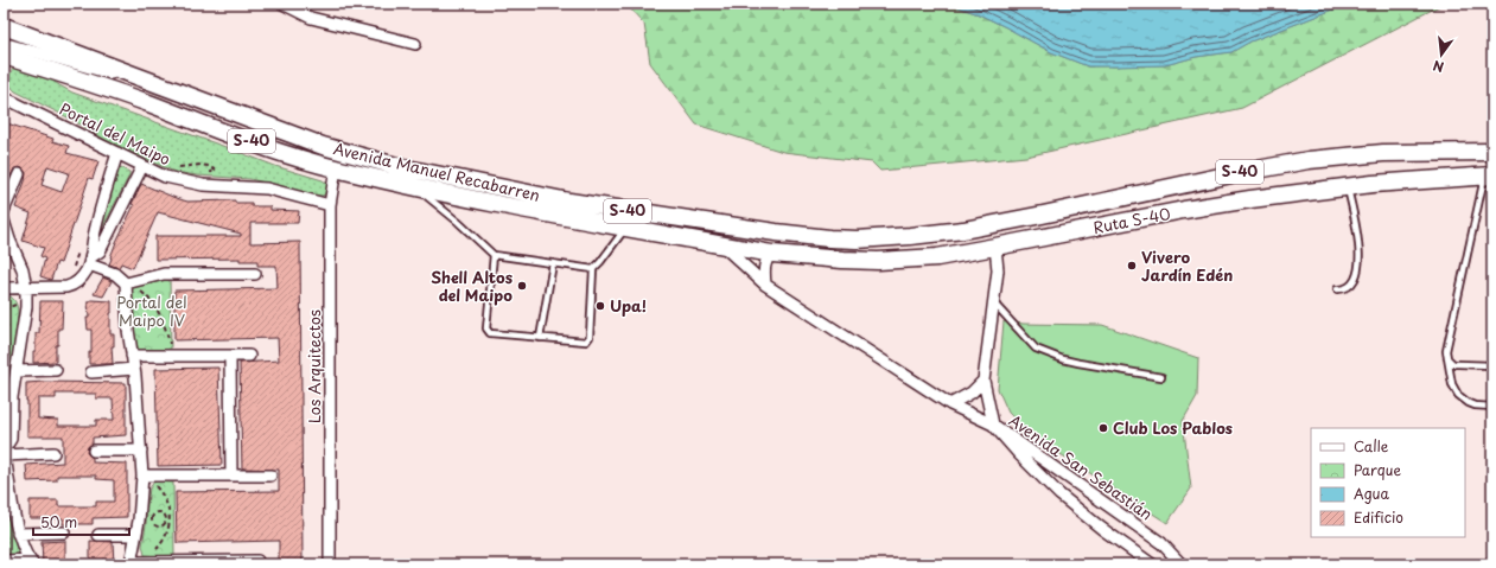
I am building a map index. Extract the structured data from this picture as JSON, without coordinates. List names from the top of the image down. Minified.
{"streets":{"main road":["S-40","Avenida Manuel Recabarren","Ruta S-40"],"street":["Portal del Maipo","Los Arquitectos","Avenida San Sebastián"]},"crossings":[["Portal del Maipo","Los Arquitectos"],["Avenida Manuel Recabarren","Ruta S-40"],["Avenida Manuel Recabarren","Los Arquitectos"]],"parks":["Portal del Maipo IV"],"places":["Vivero Jardín Edén","Shell Altos del Maipo","Upa!","Club Los Pablos"],"legend":["Calle","Parque","Agua","Edificio"],"scale_bar":"50 m","north":"bottom"}
